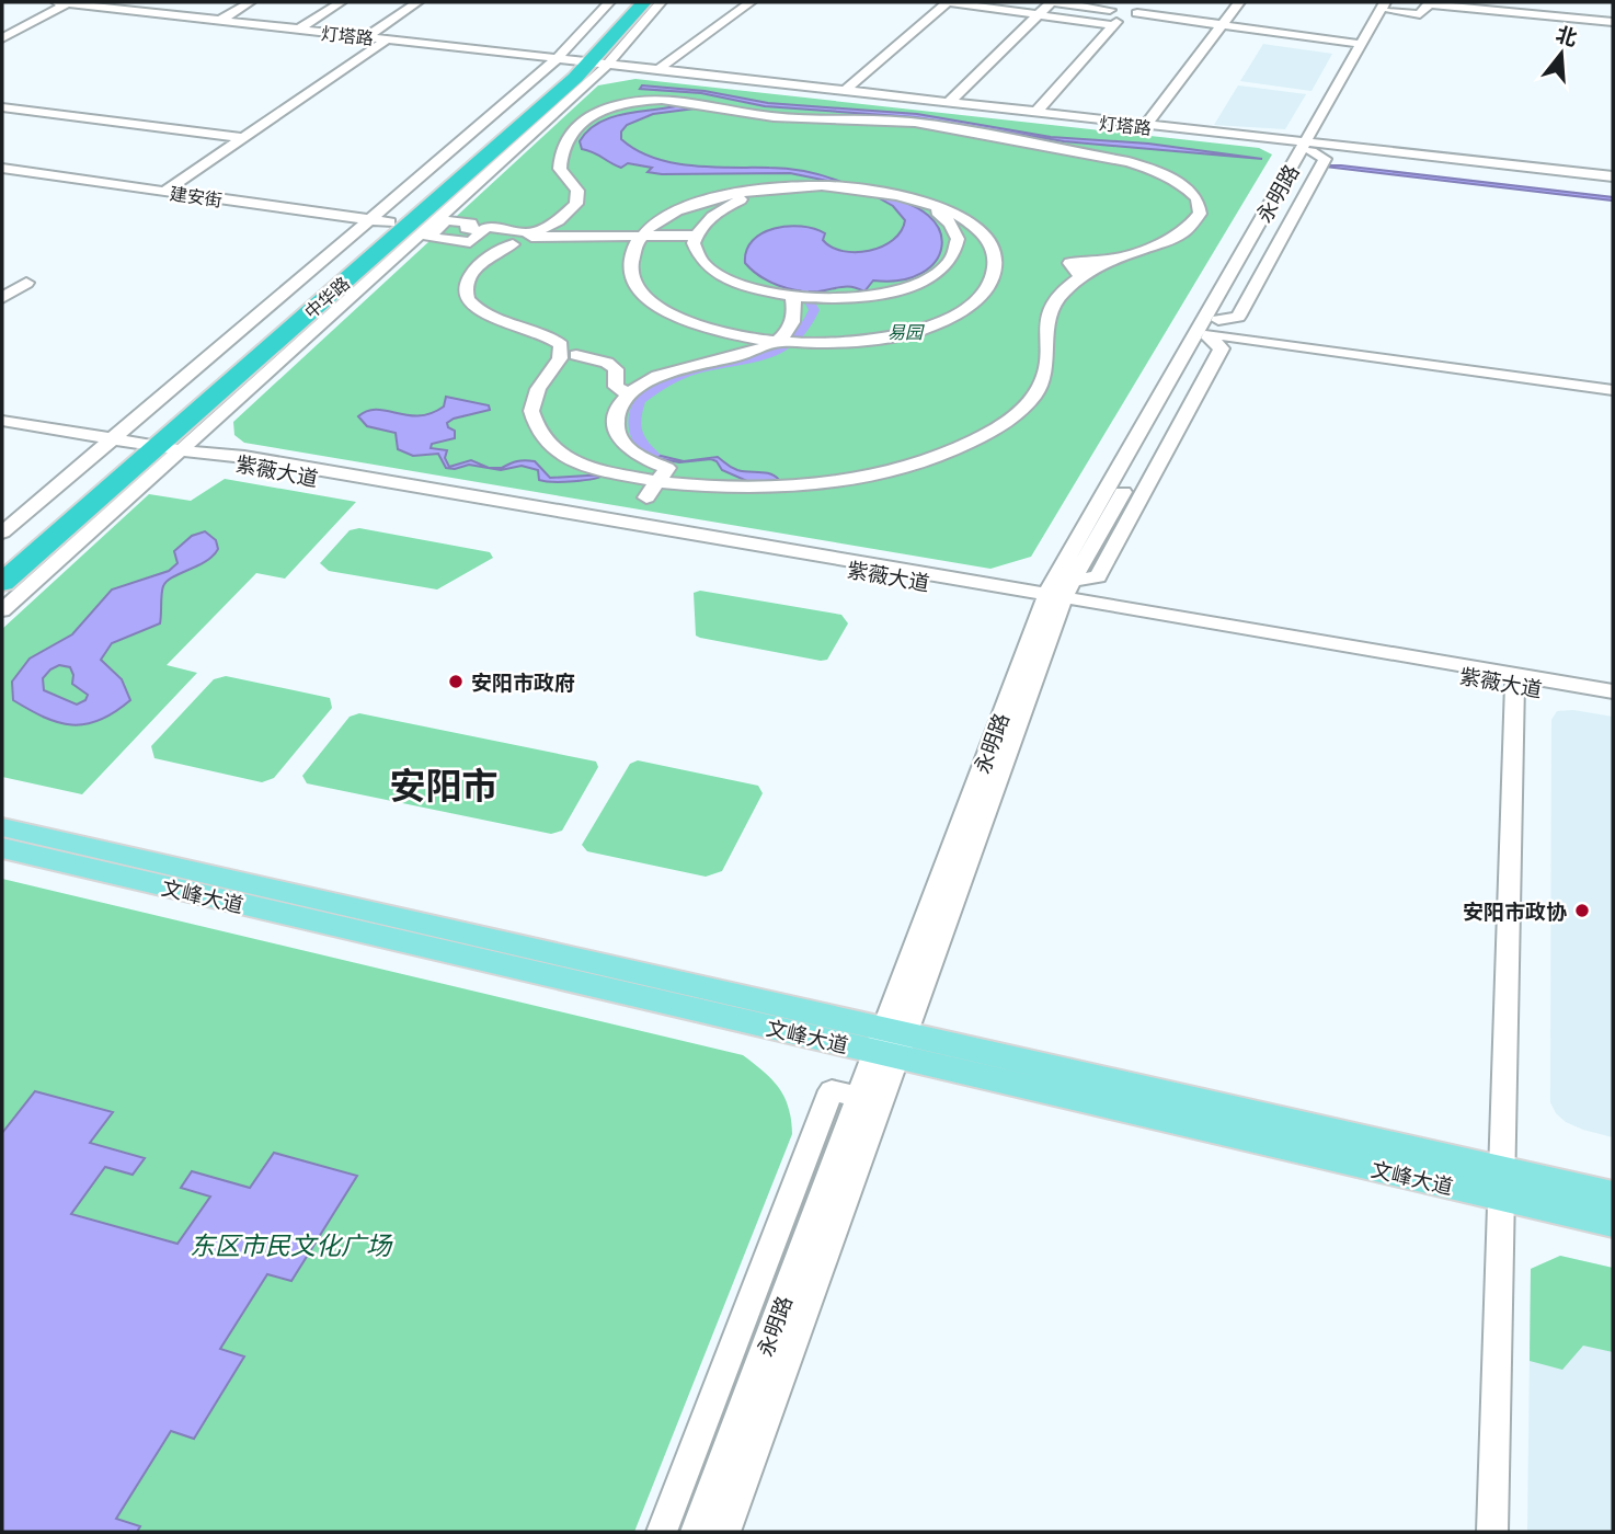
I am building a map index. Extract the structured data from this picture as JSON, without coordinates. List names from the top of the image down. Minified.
{"streets":{"highway":["中华路"],"main road":["文峰大道"],"street":["灯塔路","永明路","建安街","紫薇大道"]},"crossings":[["灯塔路","永明路"],["灯塔路","中华路"],["永明路","紫薇大道"],["永明路","文峰大道"],["建安街","中华路"],["中华路","紫薇大道"]],"districts":["安阳市"],"parks":["易园","东区市民文化广场"],"places":["安阳市政府","安阳市政协"],"north":"top"}
